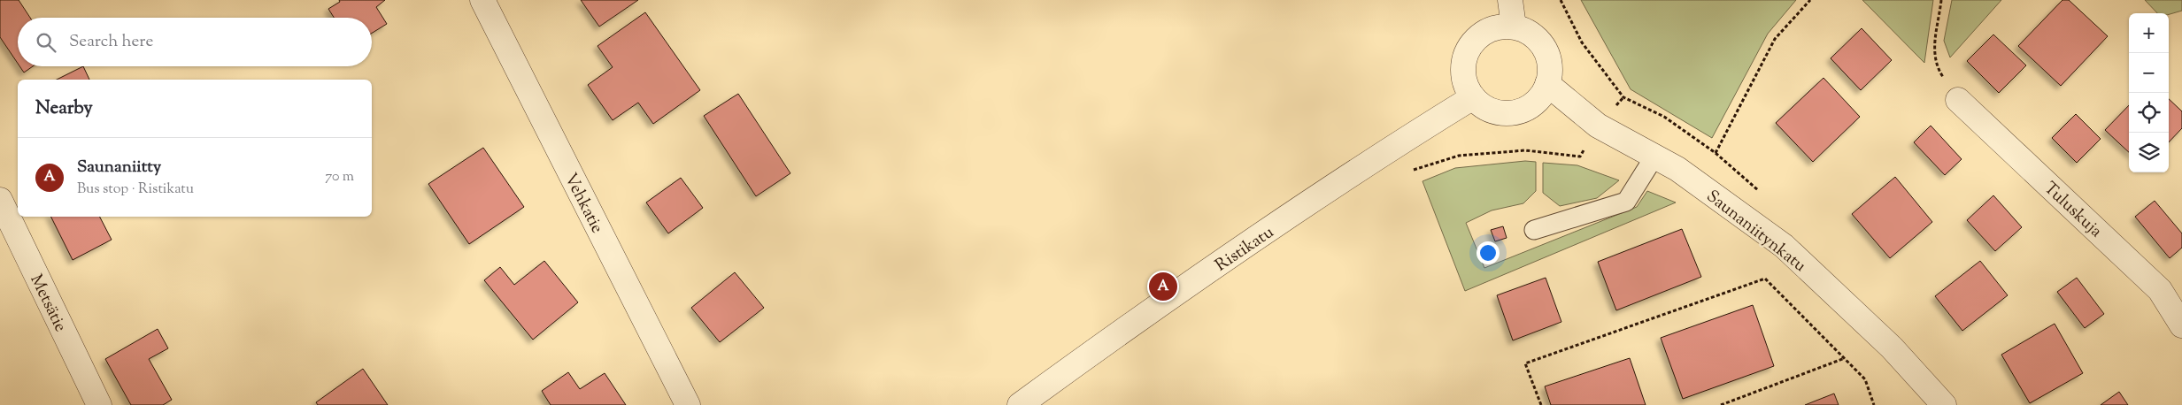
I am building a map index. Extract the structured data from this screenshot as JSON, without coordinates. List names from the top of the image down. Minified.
{"streets":{"street":["Vehkatie","Tuluskuja","Saunaniitynkatu","Ristikatu","Metsätie"]},"crossings":[["Saunaniitynkatu","Ristikatu"]],"page":{"map_buttons":["+","−"],"search":"Search here","heading":"Nearby","list":[{"mark":"A","name":"Saunaniitty","note":"Bus stop · Ristikatu","value":"70 m"}],"pins":"A"}}
